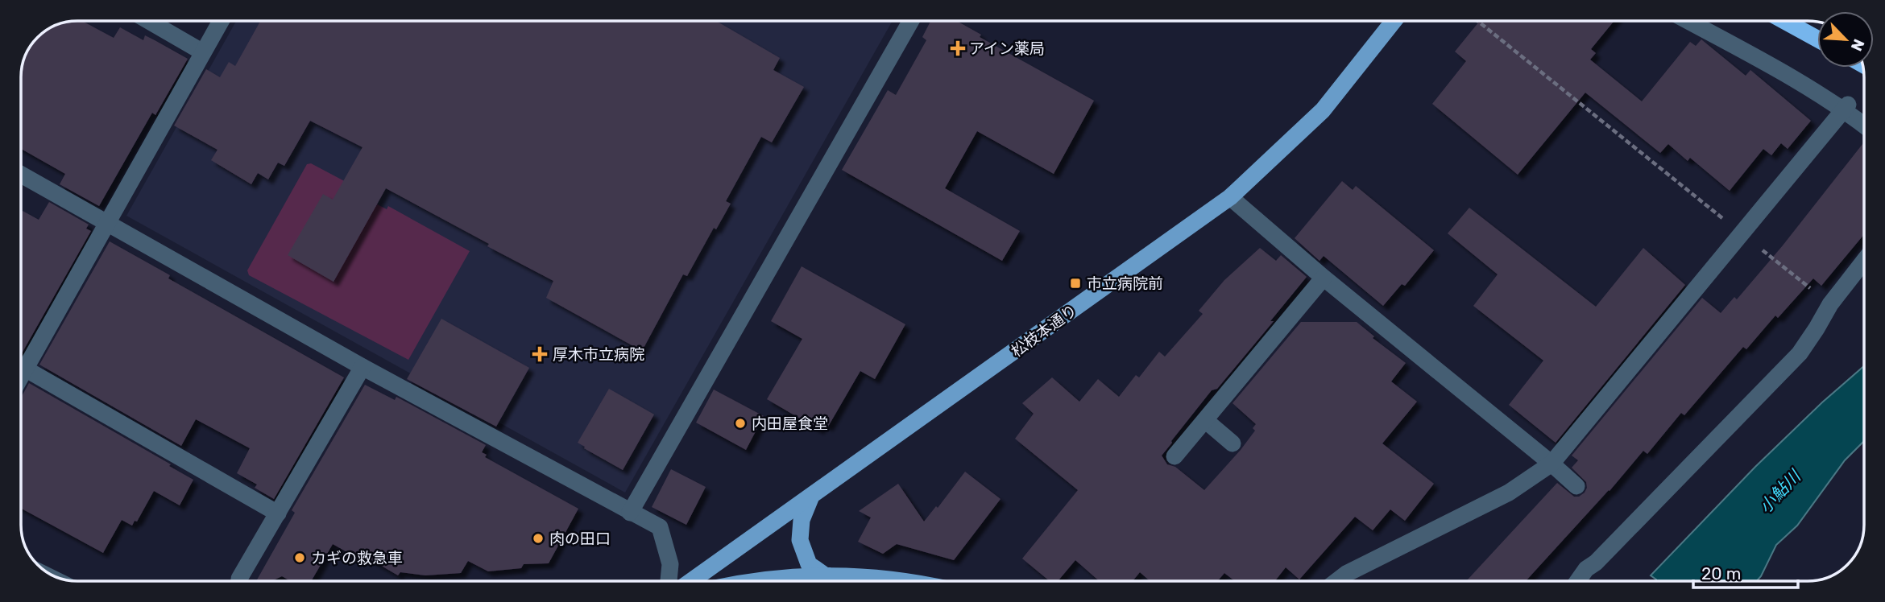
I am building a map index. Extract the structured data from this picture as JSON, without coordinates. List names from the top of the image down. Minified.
{"streets":{"main road":["松枝本通り"]},"water":["小鮎川"],"places":{"health":["アイン薬局","厚木市立病院"],"transit":["市立病院前"],"other":["内田屋食堂","肉の田口","カギの救急車"]},"scale_bar":"20 m","north":"bottom right"}
